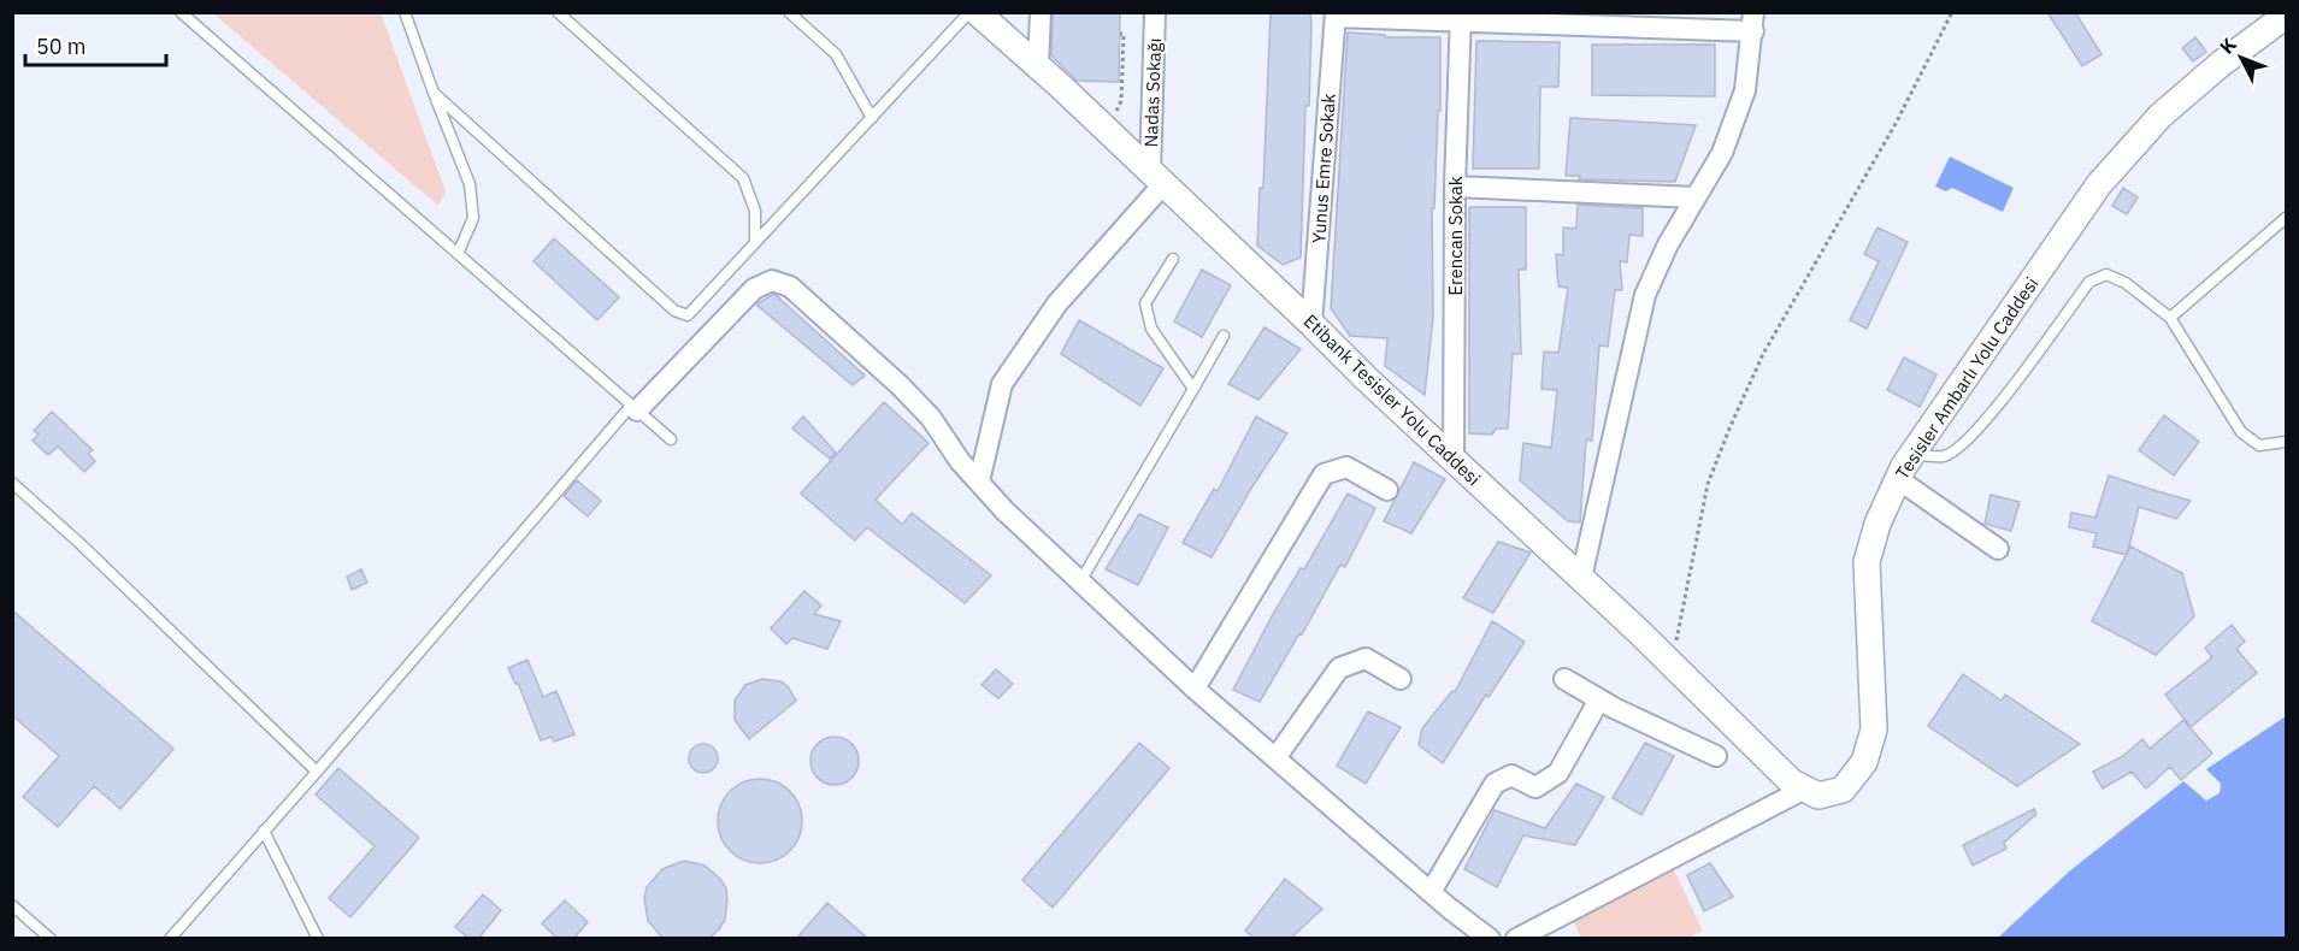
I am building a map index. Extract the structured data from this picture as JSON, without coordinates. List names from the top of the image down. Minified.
{"streets":{"street":["Nadas Sokağı","Yunus Emre Sokak","Erencan Sokak","Tesisler Ambarlı Yolu Caddesi","Etibank Tesisler Yolu Caddesi"]},"crossings":[["Nadas Sokağı","Etibank Tesisler Yolu Caddesi"],["Yunus Emre Sokak","Etibank Tesisler Yolu Caddesi"],["Erencan Sokak","Etibank Tesisler Yolu Caddesi"],["Tesisler Ambarlı Yolu Caddesi","Etibank Tesisler Yolu Caddesi"]],"scale_bar":"50 m","north":"top left"}
